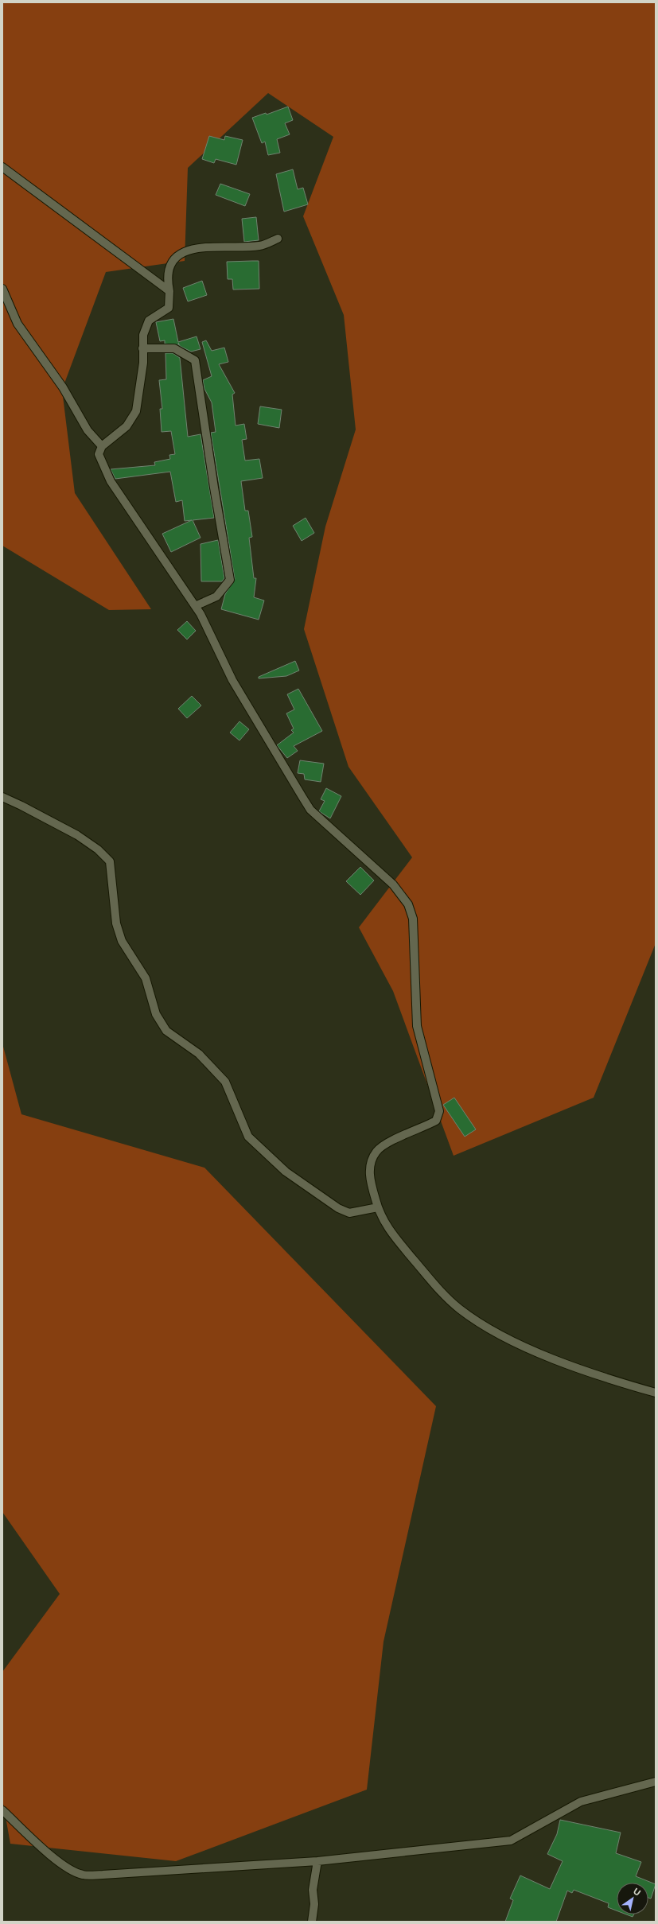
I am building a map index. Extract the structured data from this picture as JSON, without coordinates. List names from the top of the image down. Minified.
{"north":"top right"}
